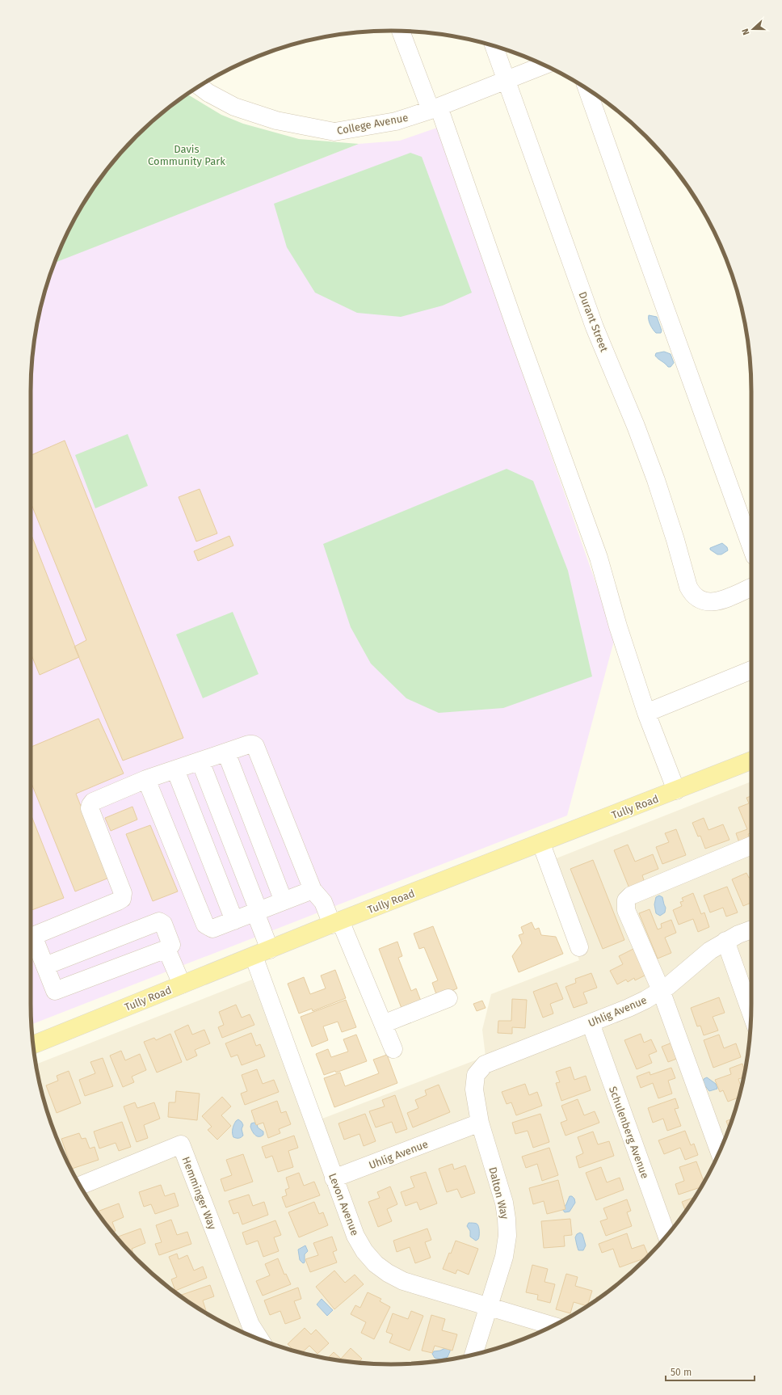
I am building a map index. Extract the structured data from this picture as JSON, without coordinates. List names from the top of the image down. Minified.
{"streets":{"main road":["Tully Road"],"street":["College Avenue","Durant Street","Uhlig Avenue","Schulenberg Avenue","Hemminger Way","Dalton Way","Levon Avenue"]},"crossings":[["College Avenue","Durant Street"],["Tully Road","Levon Avenue"],["Uhlig Avenue","Schulenberg Avenue"],["Uhlig Avenue","Dalton Way"],["Uhlig Avenue","Levon Avenue"],["Dalton Way","Levon Avenue"]],"parks":["Davis Community Park"],"scale_bar":"50 m","north":"left"}
